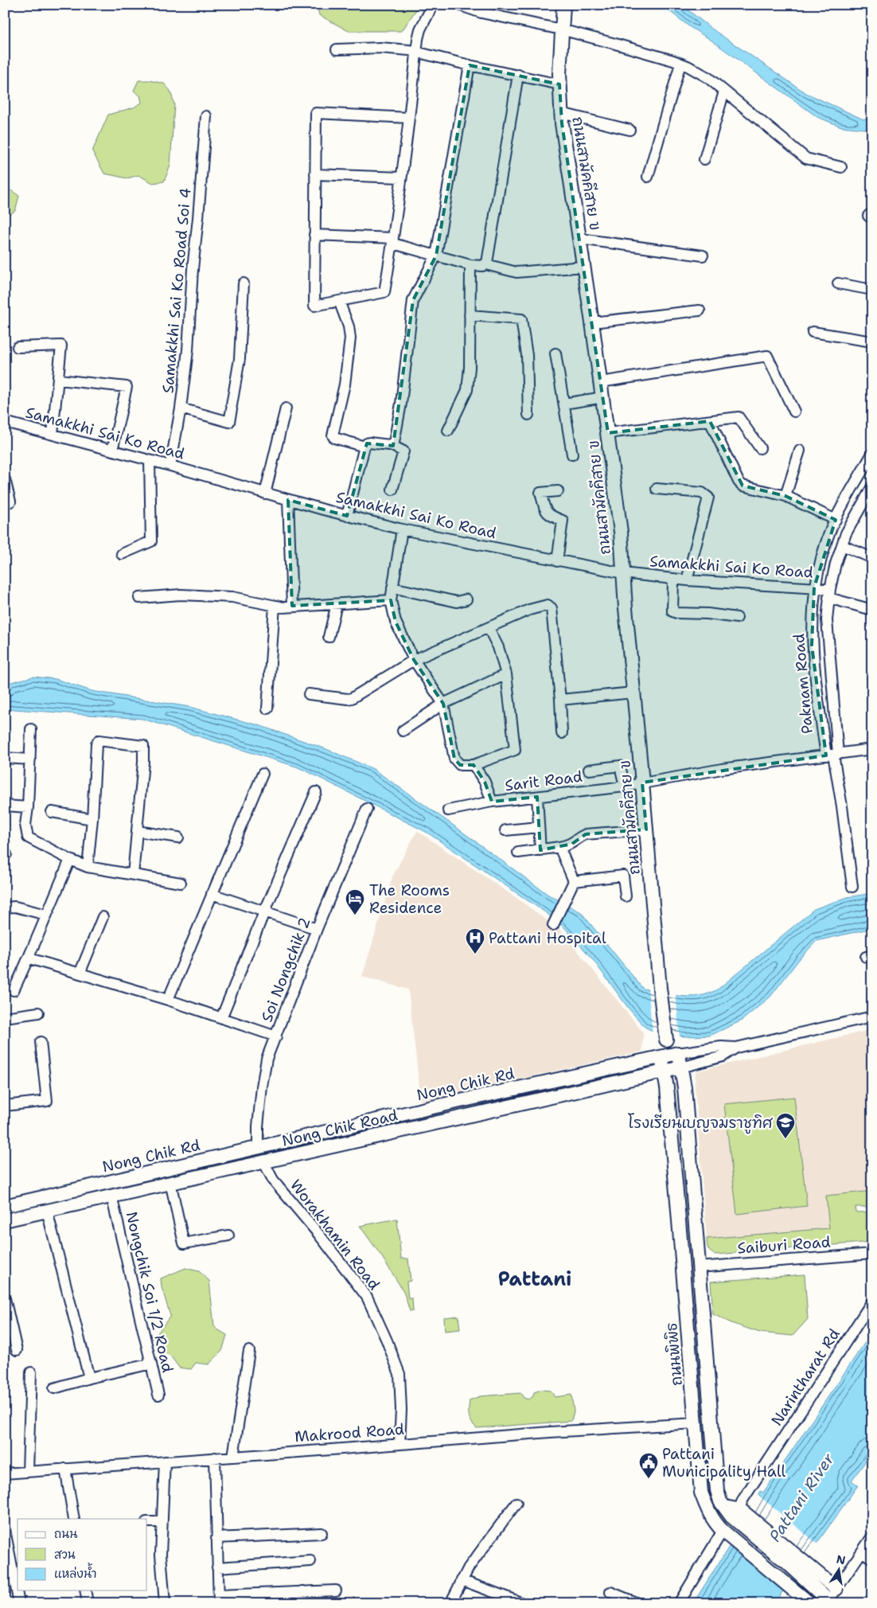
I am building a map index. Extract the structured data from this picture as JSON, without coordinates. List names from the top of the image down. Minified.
{"streets":{"main road":["ถนนสามัคคีสาย ข","Nong Chik Rd","Nong Chik Road","ถนนพิพิธ"],"street":["Samakkhi Sai Ko Road Soi 4","Samakkhi Sai Ko Road","Paknam Road","Sarit Road","Soi Nongchik 2","Worakhamin Road","Saiburi Road","Nongchik Soi 1/2 Road","Narintharat Rd","Makrood Road"]},"crossings":[["ถนนสามัคคีสาย ข","Samakkhi Sai Ko Road"],["ถนนสามัคคีสาย ข","Sarit Road"],["Samakkhi Sai Ko Road Soi 4","Samakkhi Sai Ko Road"],["Samakkhi Sai Ko Road","Paknam Road"],["Paknam Road","Sarit Road"],["Soi Nongchik 2","Nong Chik Rd"],["Nong Chik Rd","ถนนพิพิธ"],["Nong Chik Road","Worakhamin Road"],["Nong Chik Road","Nongchik Soi 1/2 Road"],["Nong Chik Road","ถนนพิพิธ"],["Worakhamin Road","Makrood Road"],["ถนนพิพิธ","Makrood Road"]],"districts":["Pattani"],"water":["Pattani River"],"places":{"hotel":["The Rooms Residence"],"hospital":["Pattani Hospital"],"school or university":["โรงเรียนเบญจมราชูทิศ"],"public building":["Pattani Municipality Hall"]},"legend":["ถนน","สวน","แหล่งน้ำ"],"north":"top"}
